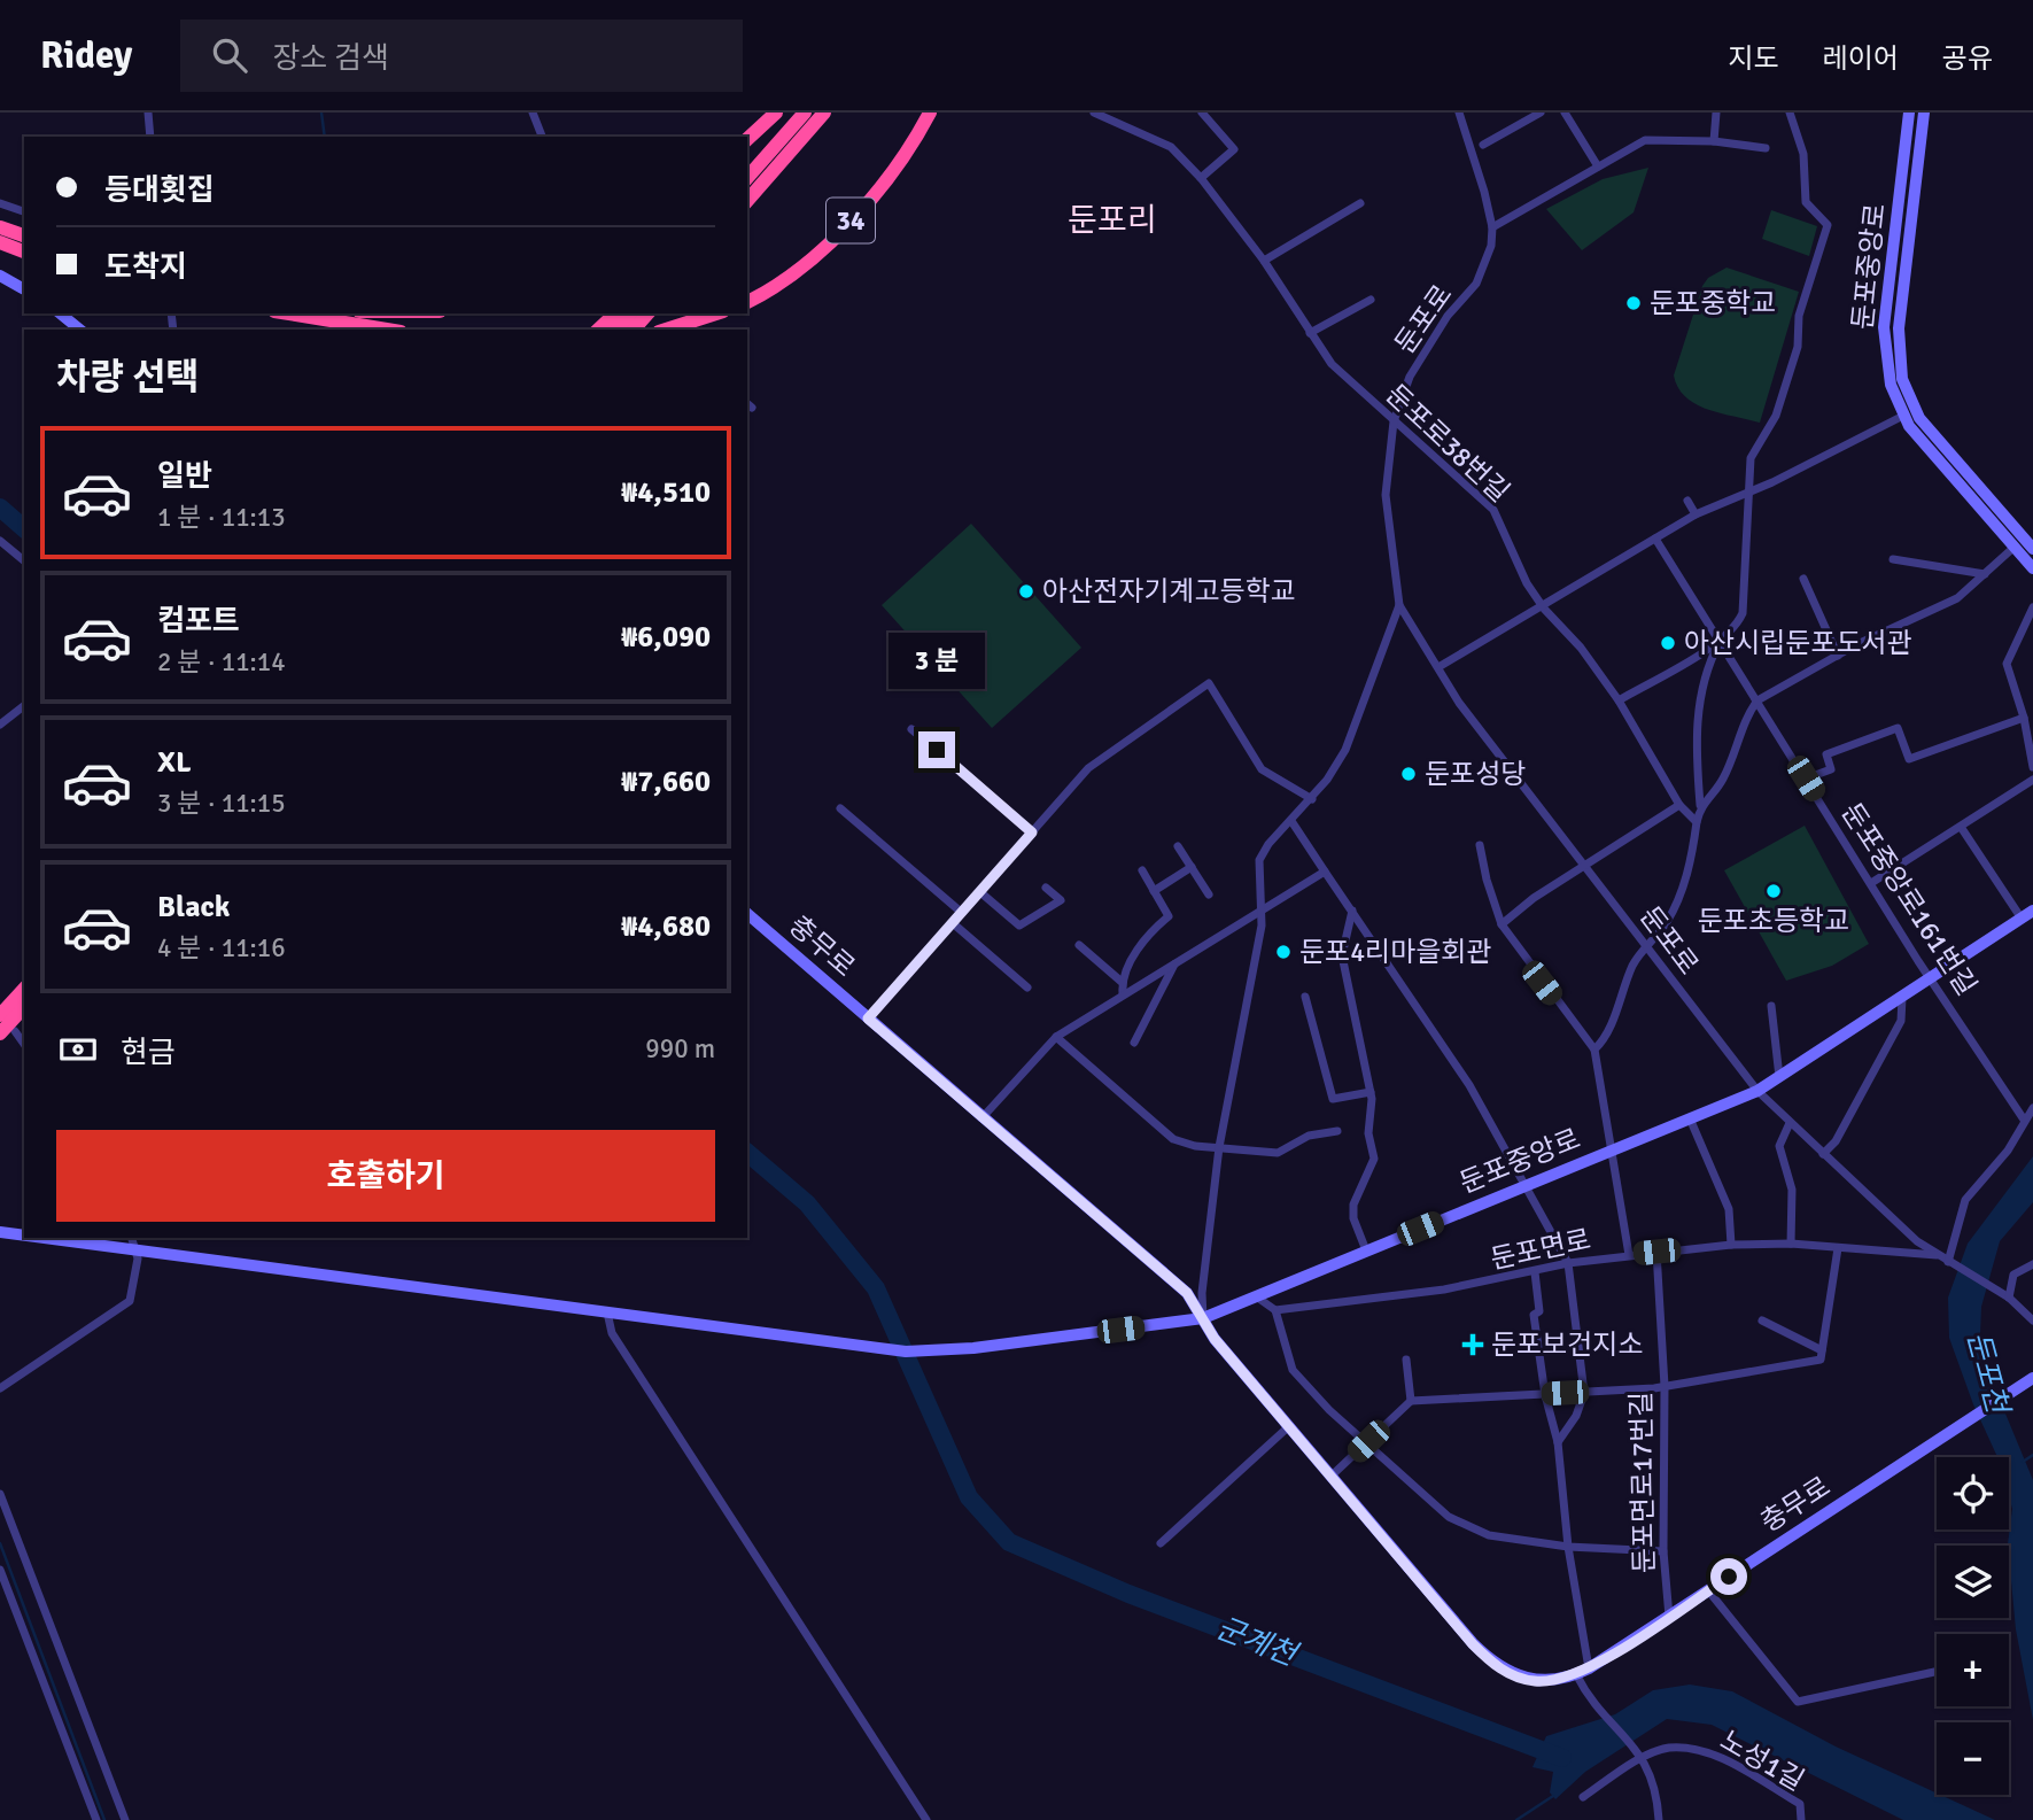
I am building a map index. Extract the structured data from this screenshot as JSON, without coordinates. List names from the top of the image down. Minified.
{"streets":{"highway":["34"],"street":["둔포중앙로","둔포로","둔포로38번길","둔포중앙로161번길","충무로","둔포면로","둔포면로17번길","노성1길"]},"crossings":[["둔포중앙로","둔포로"],["둔포중앙로","둔포중앙로161번길"],["둔포중앙로","충무로"],["둔포로","둔포로38번길"],["둔포로","충무로"],["둔포로","둔포면로"],["충무로","둔포면로17번길"],["둔포면로","둔포면로17번길"]],"districts":["둔포리"],"water":["둔포천","군계천"],"places":{"other":["둔포중학교","아산전자기계고등학교","아산시립둔포도서관","둔포성당","둔포초등학교","둔포4리마을회관"],"health":["둔포보건지소"]},"page":{"header":"Ridey","search":"장소 검색","nav":["지도","레이어","공유"],"banner":["등대횟집","도착지"],"heading":"차량 선택","list":[{"name":"일반","note":"1 분 · 11:13","value":"₩4,510"},{"name":"컴포트","note":"2 분 · 11:14","value":"₩6,090"},{"name":"XL","note":"3 분 · 11:15","value":"₩7,660"},{"name":"Black","note":"4 분 · 11:16","value":"₩4,680"}],"bubble":"3 분","pay":["현금","990 m"],"buttons":"호출하기","map_buttons":["+","−"]}}
